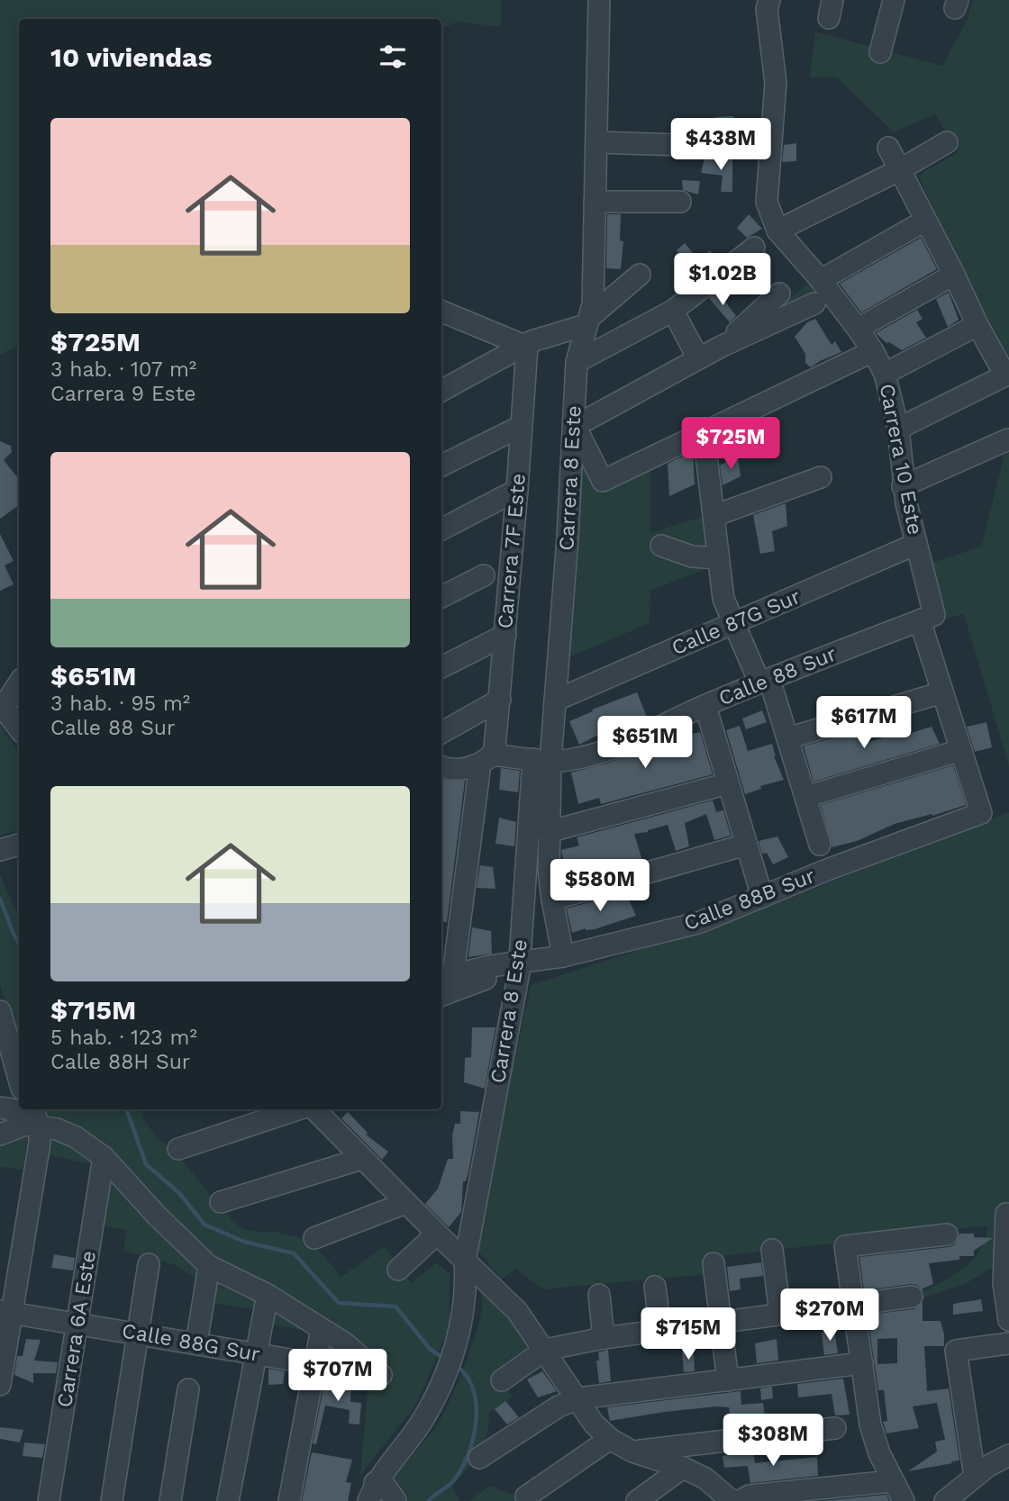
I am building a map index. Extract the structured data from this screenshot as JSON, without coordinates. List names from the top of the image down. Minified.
{"streets":{"street":["Carrera 10 Este","Carrera 8 Este","Carrera 7F Este","Calle 87G Sur","Calle 88 Sur","Calle 88B Sur","Carrera 6A Este","Calle 88G Sur"]},"crossings":[["Carrera 10 Este","Calle 87G Sur"],["Carrera 10 Este","Calle 88 Sur"],["Carrera 10 Este","Calle 88B Sur"],["Carrera 8 Este","Calle 87G Sur"],["Carrera 8 Este","Calle 88 Sur"],["Carrera 8 Este","Calle 88B Sur"],["Carrera 7F Este","Calle 88 Sur"],["Carrera 7F Este","Calle 88B Sur"],["Carrera 6A Este","Calle 88G Sur"]],"page":{"heading":"10 viviendas","list":[{"name":"$725M","note":"3 hab. · 107 m² · Carrera 9 Este"},{"name":"$651M","note":"3 hab. · 95 m² · Calle 88 Sur"},{"name":"$715M","note":"5 hab. · 123 m² · Calle 88H Sur"}],"price":["$438M","$1.02B","$725M","$617M","$651M","$580M","$270M","$715M","$707M","$308M"]}}
